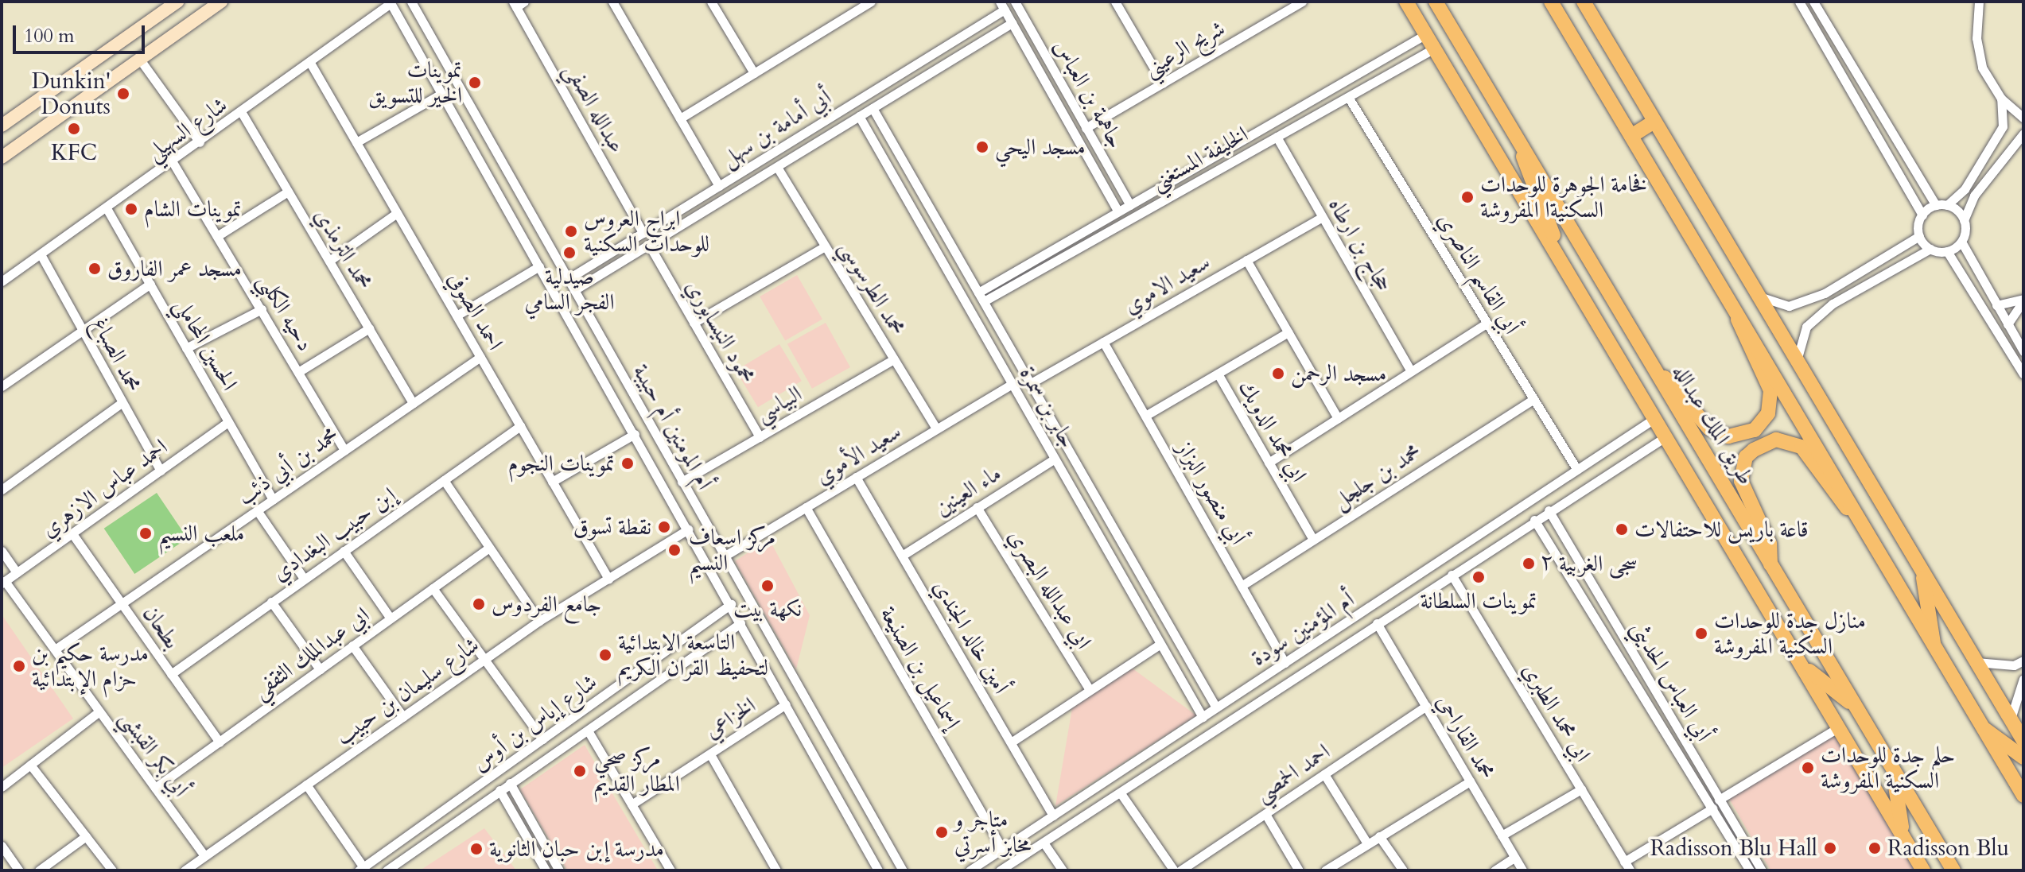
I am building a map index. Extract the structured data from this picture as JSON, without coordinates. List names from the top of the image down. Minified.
{"streets":{"main road":["طريق الملك عبدالله"],"street":["شريح الرعيني","جاهمة بن العباس","عبدالله الصفي","أبي أمامة بن سهل","شارع السهيلي","الخليفة المستغني","حجاج بن ارطاه","محمد الترمذي","أبي القاسم الناصري","سعيد الاموي","محمد الطرسوسي","احمد الصوفي","دحيه الكلبي","محمود النيسابوري","الحسين المحاملي","محمد الصباغ","البياسي","جابر بن سمرة","أم المومنين أم حبيبة","ابي محمد الدويك","سعيد الأموي","محمد بن أبي ذئب","محمد بن جلجل","احمد عباس الازهري","ماء العينين","أبي منصور البزاز","إبن حبيب البغدادي","ابي عبدالله البصري","بطحان","أم المؤمنين سودة","أمين خالد الجندي","ابي عبدالملك الثقفي","إسماعيل بن الصنيعة","أبي العباس الحديثي","شارع سليمان بن حبيب","ابي محمد الطبري","الخزاعي","شارع إياس بن أوس","محمد القاراحي","أبي بكر القبشي","احمد الحمصي"]},"crossings":[["شريح الرعيني","جاهمة بن العباس"],["جاهمة بن العباس","أبي أمامة بن سهل"],["جاهمة بن العباس","الخليفة المستغني"],["عبدالله الصفي","أبي أمامة بن سهل"],["أبي أمامة بن سهل","محمد الطرسوسي"],["أبي أمامة بن سهل","محمود النيسابوري"],["أبي أمامة بن سهل","جابر بن سمرة"],["أبي أمامة بن سهل","أم المومنين أم حبيبة"],["شارع السهيلي","محمد الترمذي"],["شارع السهيلي","احمد الصوفي"],["شارع السهيلي","دحيه الكلبي"],["شارع السهيلي","الحسين المحاملي"],["شارع السهيلي","محمد الصباغ"],["شارع السهيلي","أم المومنين أم حبيبة"],["الخليفة المستغني","حجاج بن ارطاه"],["الخليفة المستغني","أبي القاسم الناصري"],["الخليفة المستغني","جابر بن سمرة"],["حجاج بن ارطاه","سعيد الاموي"],["محمد الترمذي","محمد بن أبي ذئب"],["أبي القاسم الناصري","محمد بن جلجل"],["أبي القاسم الناصري","أم المؤمنين سودة"],["سعيد الاموي","جابر بن سمرة"],["سعيد الاموي","أبي منصور البزاز"],["محمد الطرسوسي","البياسي"],["محمد الطرسوسي","سعيد الأموي"],["احمد الصوفي","محمد بن أبي ذئب"],["احمد الصوفي","إبن حبيب البغدادي"],["احمد الصوفي","شارع سليمان بن حبيب"],["دحيه الكلبي","محمد بن أبي ذئب"],["محمود النيسابوري","البياسي"],["الحسين المحاملي","محمد بن أبي ذئب"],["الحسين المحاملي","احمد عباس الازهري"],["محمد الصباغ","احمد عباس الازهري"],["البياسي","أم المومنين أم حبيبة"],["جابر بن سمرة","سعيد الأموي"],["جابر بن سمرة","ماء العينين"],["جابر بن سمرة","أم المؤمنين سودة"],["أم المومنين أم حبيبة","سعيد الأموي"],["أم المومنين أم حبيبة","شارع سليمان بن حبيب"],["أم المومنين أم حبيبة","الخزاعي"],["أم المومنين أم حبيبة","شارع إياس بن أوس"],["ابي محمد الدويك","محمد بن جلجل"],["سعيد الأموي","أمين خالد الجندي"],["سعيد الأموي","إسماعيل بن الصنيعة"],["محمد بن أبي ذئب","بطحان"],["محمد بن أبي ذئب","أبي بكر القبشي"],["محمد بن جلجل","أبي منصور البزاز"],["احمد عباس الازهري","بطحان"],["احمد عباس الازهري","أبي بكر القبشي"],["ماء العينين","ابي عبدالله البصري"],["ماء العينين","أمين خالد الجندي"],["أبي منصور البزاز","أم المؤمنين سودة"],["إبن حبيب البغدادي","بطحان"],["بطحان","ابي عبدالملك الثقفي"],["أم المؤمنين سودة","أمين خالد الجندي"],["أم المؤمنين سودة","إسماعيل بن الصنيعة"],["أم المؤمنين سودة","أبي العباس الحديثي"],["أم المؤمنين سودة","ابي محمد الطبري"],["أم المؤمنين سودة","محمد القاراحي"],["ابي عبدالملك الثقفي","أبي بكر القبشي"],["شارع سليمان بن حبيب","أبي بكر القبشي"],["محمد القاراحي","احمد الحمصي"]],"places":["تموينات الخير للتسويق","Dunkin' Donuts","KFC","مسجد اليحي","فخامة الجوهرة للوحدات السكنيةا المفروشة","تموينات الشام","ابراج العروس للوحدات السكنية","صيدلية الفجر السامي","مسجد عمر الفاروق","مسجد الرحمن","تموينات النجوم","نقطة تسوق","قاعة باريس للاحتفالات","ملعب النسيم","مركز اسعاف النسيم","سجى الغربية ٢","تموينات السلطانة","نكهة بيت","جامع الفردوس","منازل جدة للوحدات السكنية المفروشة","التاسعة الابتدائية لتحفيظ القران الكريم","مدرسة حكيم بن حزام الإبتدائية","حلم جدة للوحدات السكنية المفروشة","مركز صحي المطار القديم","متاجر و مخابز أسرتي","Radisson Blu Hall","Radisson Blu","مدرسة إبن حبان الثانوية"],"scale_bar":"100 m"}
